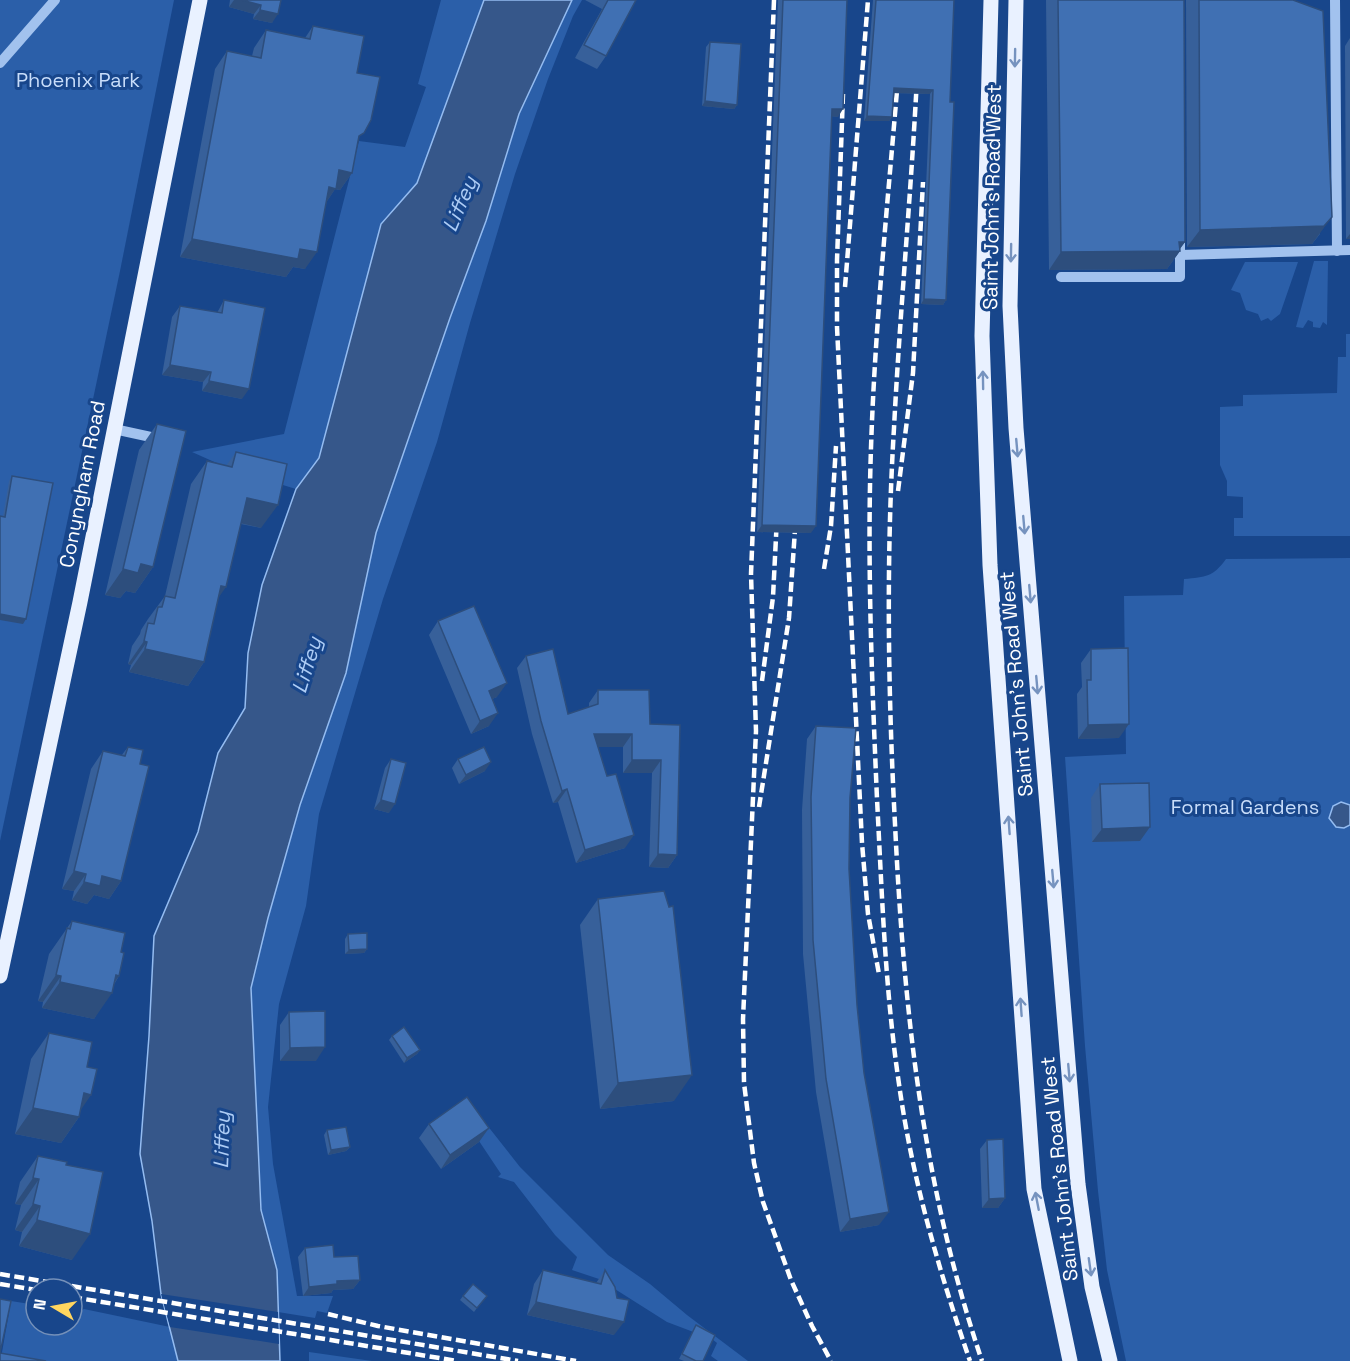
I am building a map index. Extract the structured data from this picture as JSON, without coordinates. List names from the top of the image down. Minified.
{"streets":{"main road":["Saint John's Road West","Conyngham Road"]},"water":["Liffey"],"parks":["Phoenix Park","Formal Gardens"],"north":"left"}
